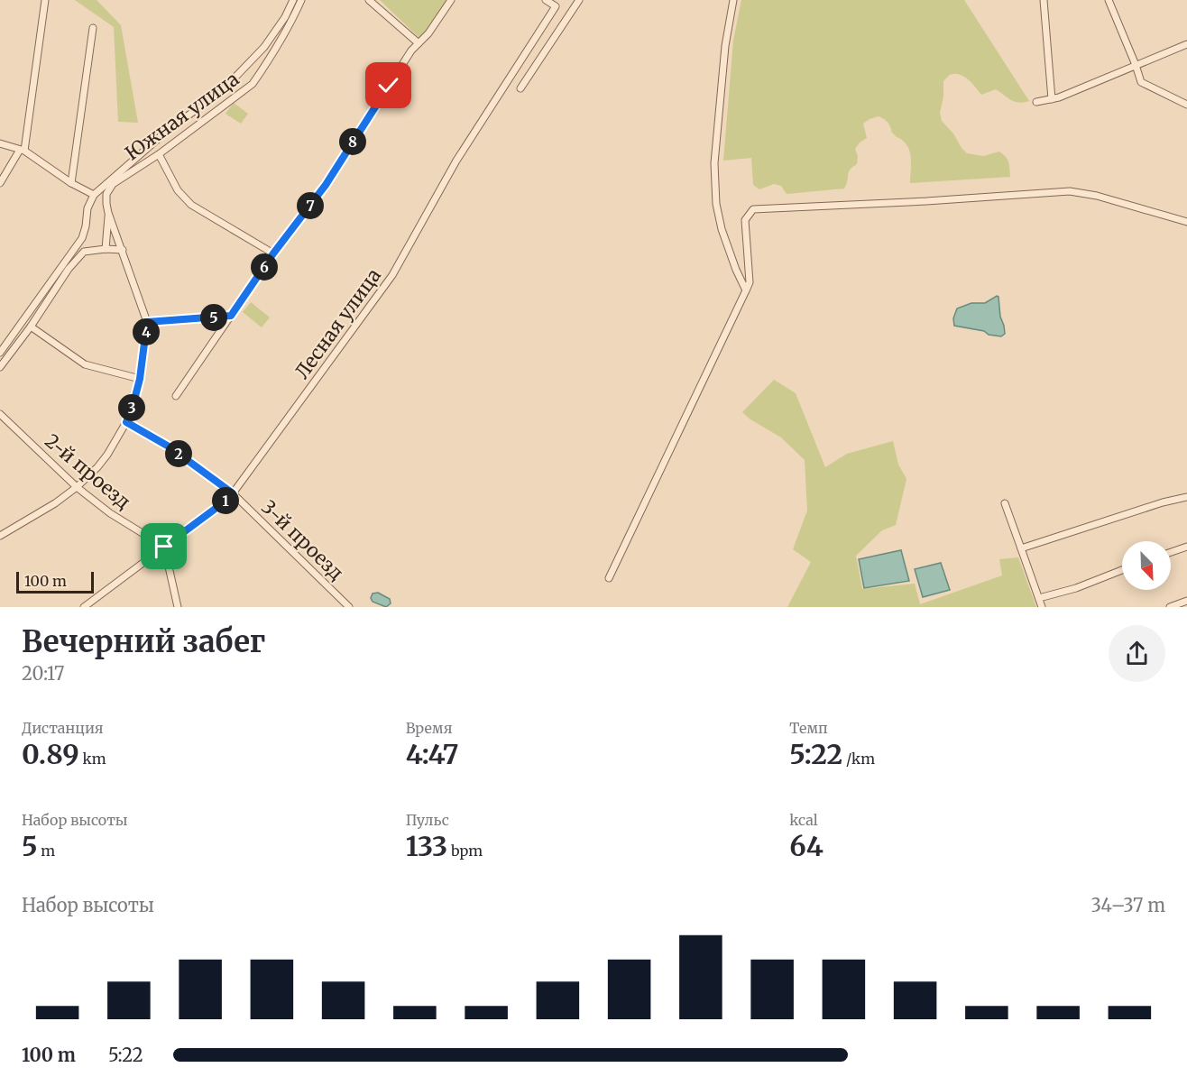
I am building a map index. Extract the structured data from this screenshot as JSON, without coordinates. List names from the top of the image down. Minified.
{"streets":{"street":["Южная улица","Лесная улица","2-й проезд","3-й проезд"]},"crossings":[["Лесная улица","2-й проезд"],["Лесная улица","3-й проезд"]],"scale_bar":"100 m","north":"bottom right","page":{"pins":["8","7","6","5","4","3","2","1"],"scale":"100 m","heading":["Вечерний забег","20:17"],"stats":[["Дистанция","0.89 km"],["Время","4:47"],["Темп","5:22 /km"],["Набор высоты","5 m"],["Пульс","133 bpm"],["kcal","64"]],"chart":["Набор высоты","34–37 m"],"list":[{"name":"100 m","note":"5:22"}]}}
